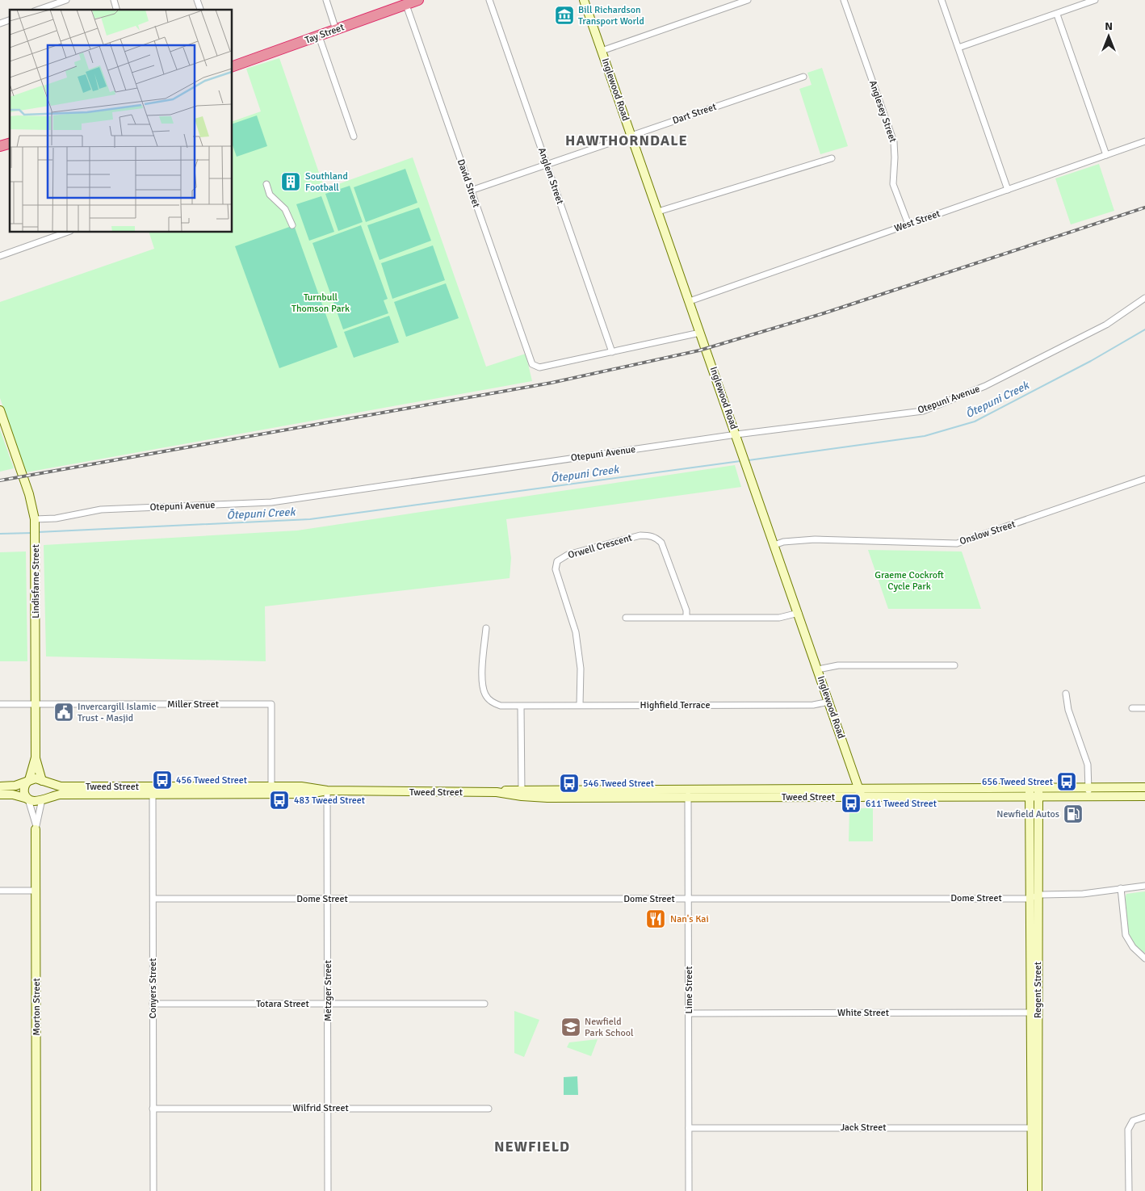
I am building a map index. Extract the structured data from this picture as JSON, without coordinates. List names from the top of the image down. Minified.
{"streets":{"highway":["Tay Street"],"street":["Inglewood Road","Anglesey Street","Dart Street","Anglem Street","David Street","West Street","Otepuni Avenue","Onslow Street","Orwell Crescent","Lindisfarne Street","Miller Street","Highfield Terrace","Tweed Street","Dome Street","Conyers Street","Lime Street","Regent Street","Metzger Street","Totara Street","Morton Street","White Street","Wilfrid Street","Jack Street"]},"crossings":[["Tay Street","David Street"],["Inglewood Road","Dart Street"],["Inglewood Road","West Street"],["Inglewood Road","Otepuni Avenue"],["Inglewood Road","Onslow Street"],["Inglewood Road","Highfield Terrace"],["Inglewood Road","Tweed Street"],["Anglesey Street","West Street"],["Dart Street","Anglem Street"],["Dart Street","David Street"],["Anglem Street","David Street"],["Otepuni Avenue","Lindisfarne Street"],["Orwell Crescent","Highfield Terrace"],["Lindisfarne Street","Miller Street"],["Lindisfarne Street","Tweed Street"],["Lindisfarne Street","Morton Street"],["Miller Street","Tweed Street"],["Tweed Street","Conyers Street"],["Tweed Street","Lime Street"],["Tweed Street","Regent Street"],["Tweed Street","Metzger Street"],["Tweed Street","Morton Street"],["Dome Street","Conyers Street"],["Dome Street","Lime Street"],["Dome Street","Regent Street"],["Dome Street","Metzger Street"],["Conyers Street","Totara Street"],["Conyers Street","Wilfrid Street"],["Lime Street","White Street"],["Lime Street","Jack Street"],["Regent Street","White Street"],["Regent Street","Jack Street"],["Metzger Street","Totara Street"],["Metzger Street","Wilfrid Street"]],"districts":["HAWTHORNDALE","NEWFIELD"],"water":["Ōtepuni Creek"],"parks":["Turnbull Thomson Park","Graeme Cockroft Cycle Park"],"places":{"museum":["Bill Richardson Transport World"],"building":["Southland Football"],"public building":["Invercargill Islamic Trust - Masjid"],"bus stop":["456 Tweed Street","656 Tweed Street","546 Tweed Street","483 Tweed Street","611 Tweed Street"],"fuel station":["Newfield Autos"],"restaurant":["Nan's Kai"],"school or university":["Newfield Park School"]},"north":"top"}
